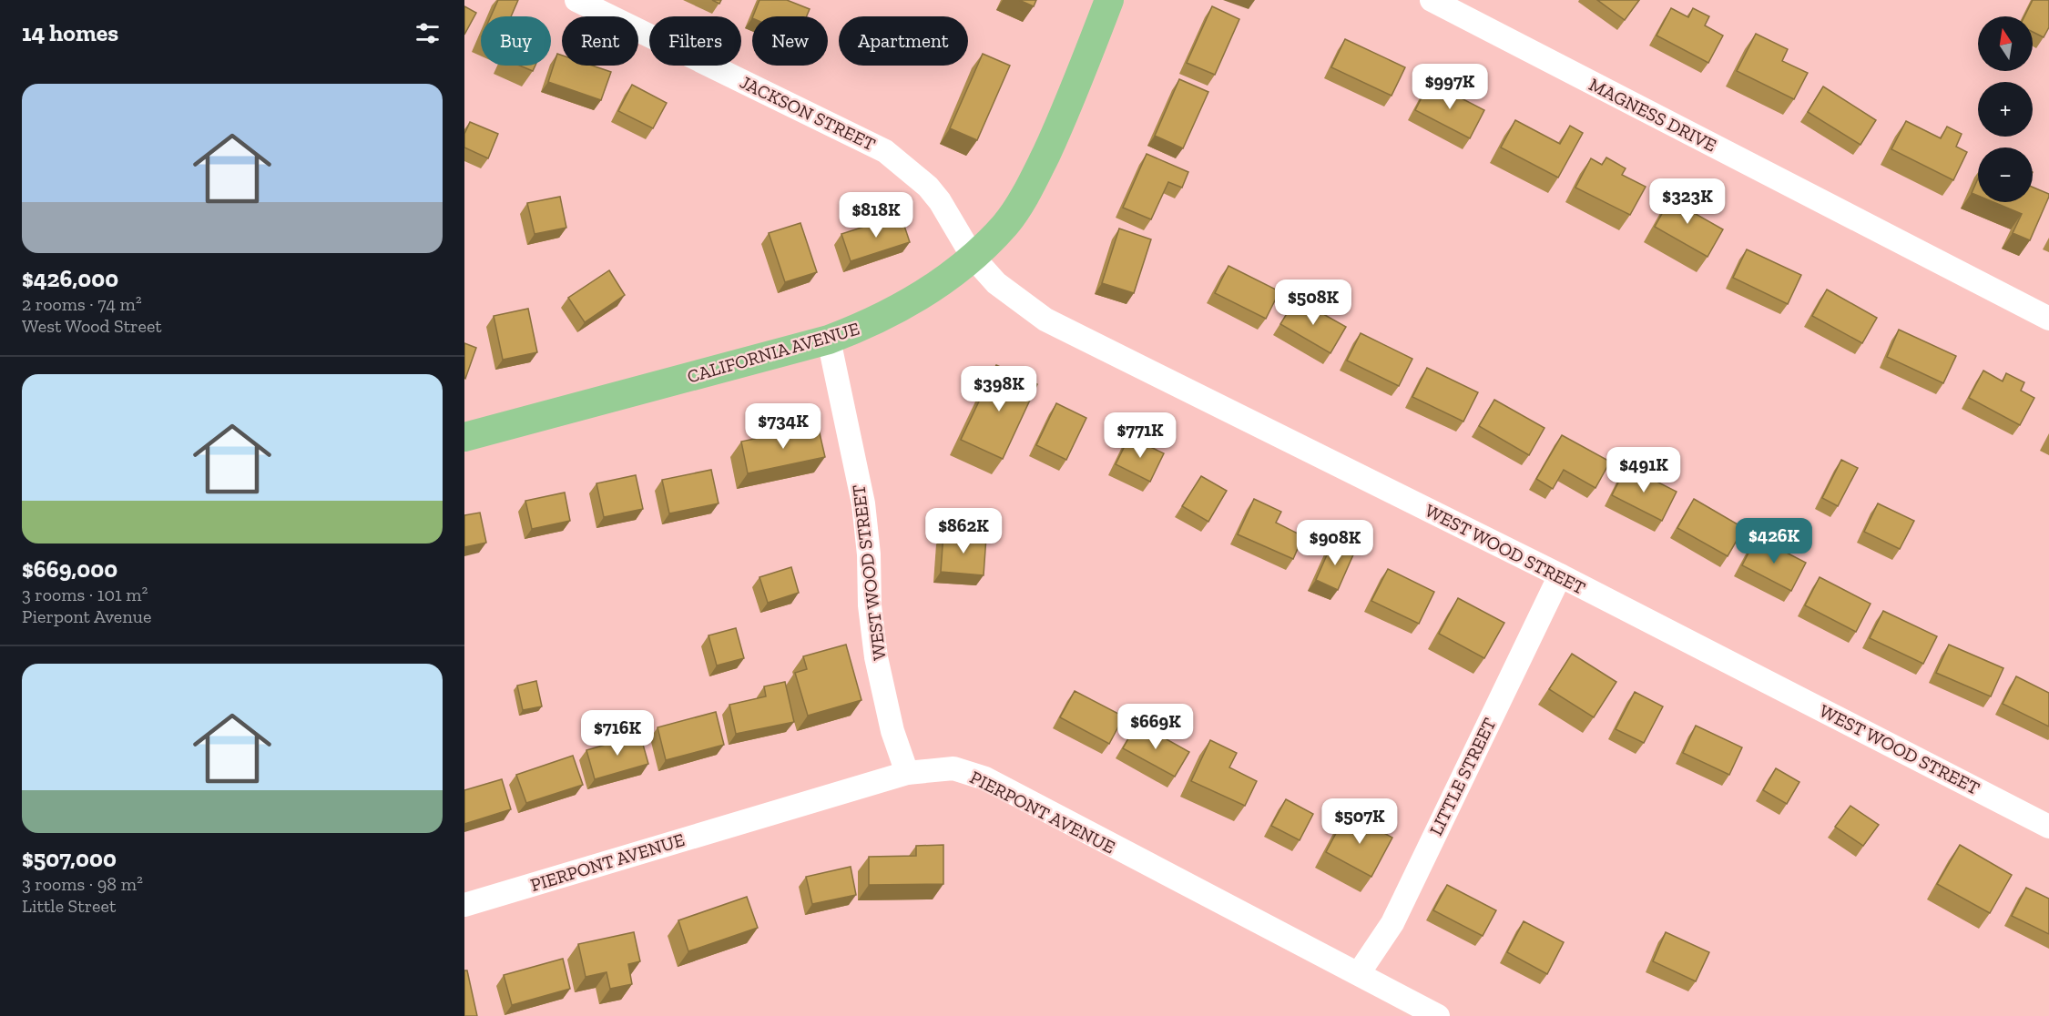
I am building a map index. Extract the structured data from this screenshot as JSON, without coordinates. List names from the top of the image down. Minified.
{"streets":{"main road":["CALIFORNIA AVENUE"],"street":["JACKSON STREET","MAGNESS DRIVE","WEST WOOD STREET","LITTLE STREET","PIERPONT AVENUE"]},"crossings":[["JACKSON STREET","CALIFORNIA AVENUE"],["JACKSON STREET","WEST WOOD STREET"],["CALIFORNIA AVENUE","WEST WOOD STREET"],["WEST WOOD STREET","LITTLE STREET"],["WEST WOOD STREET","PIERPONT AVENUE"],["LITTLE STREET","PIERPONT AVENUE"]],"north":"top","page":{"heading":"14 homes","map_buttons":["+","−"],"chip":["Buy","Rent","Filters","New","Apartment"],"price":["$997K","$323K","$818K","$508K","$398K","$734K","$771K","$491K","$862K","$426K","$908K","$669K","$716K","$507K"],"list":[{"name":"$426,000","note":"2 rooms · 74 m² · West Wood Street"},{"name":"$669,000","note":"3 rooms · 101 m² · Pierpont Avenue"},{"name":"$507,000","note":"3 rooms · 98 m² · Little Street"}]}}
